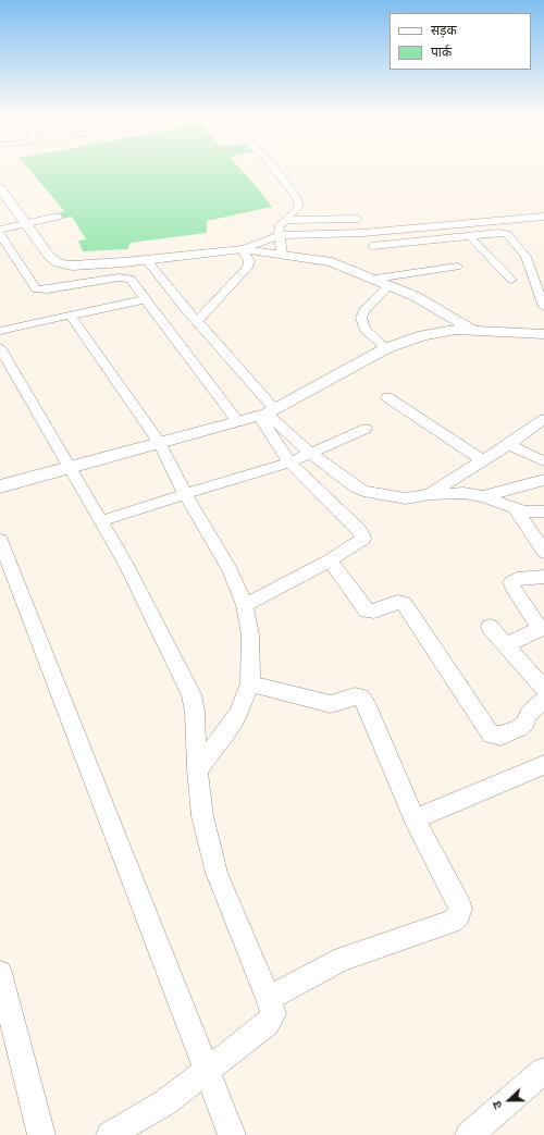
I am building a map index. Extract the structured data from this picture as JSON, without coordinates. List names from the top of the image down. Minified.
{"legend":["सड़क","पार्क"],"north":"left"}
